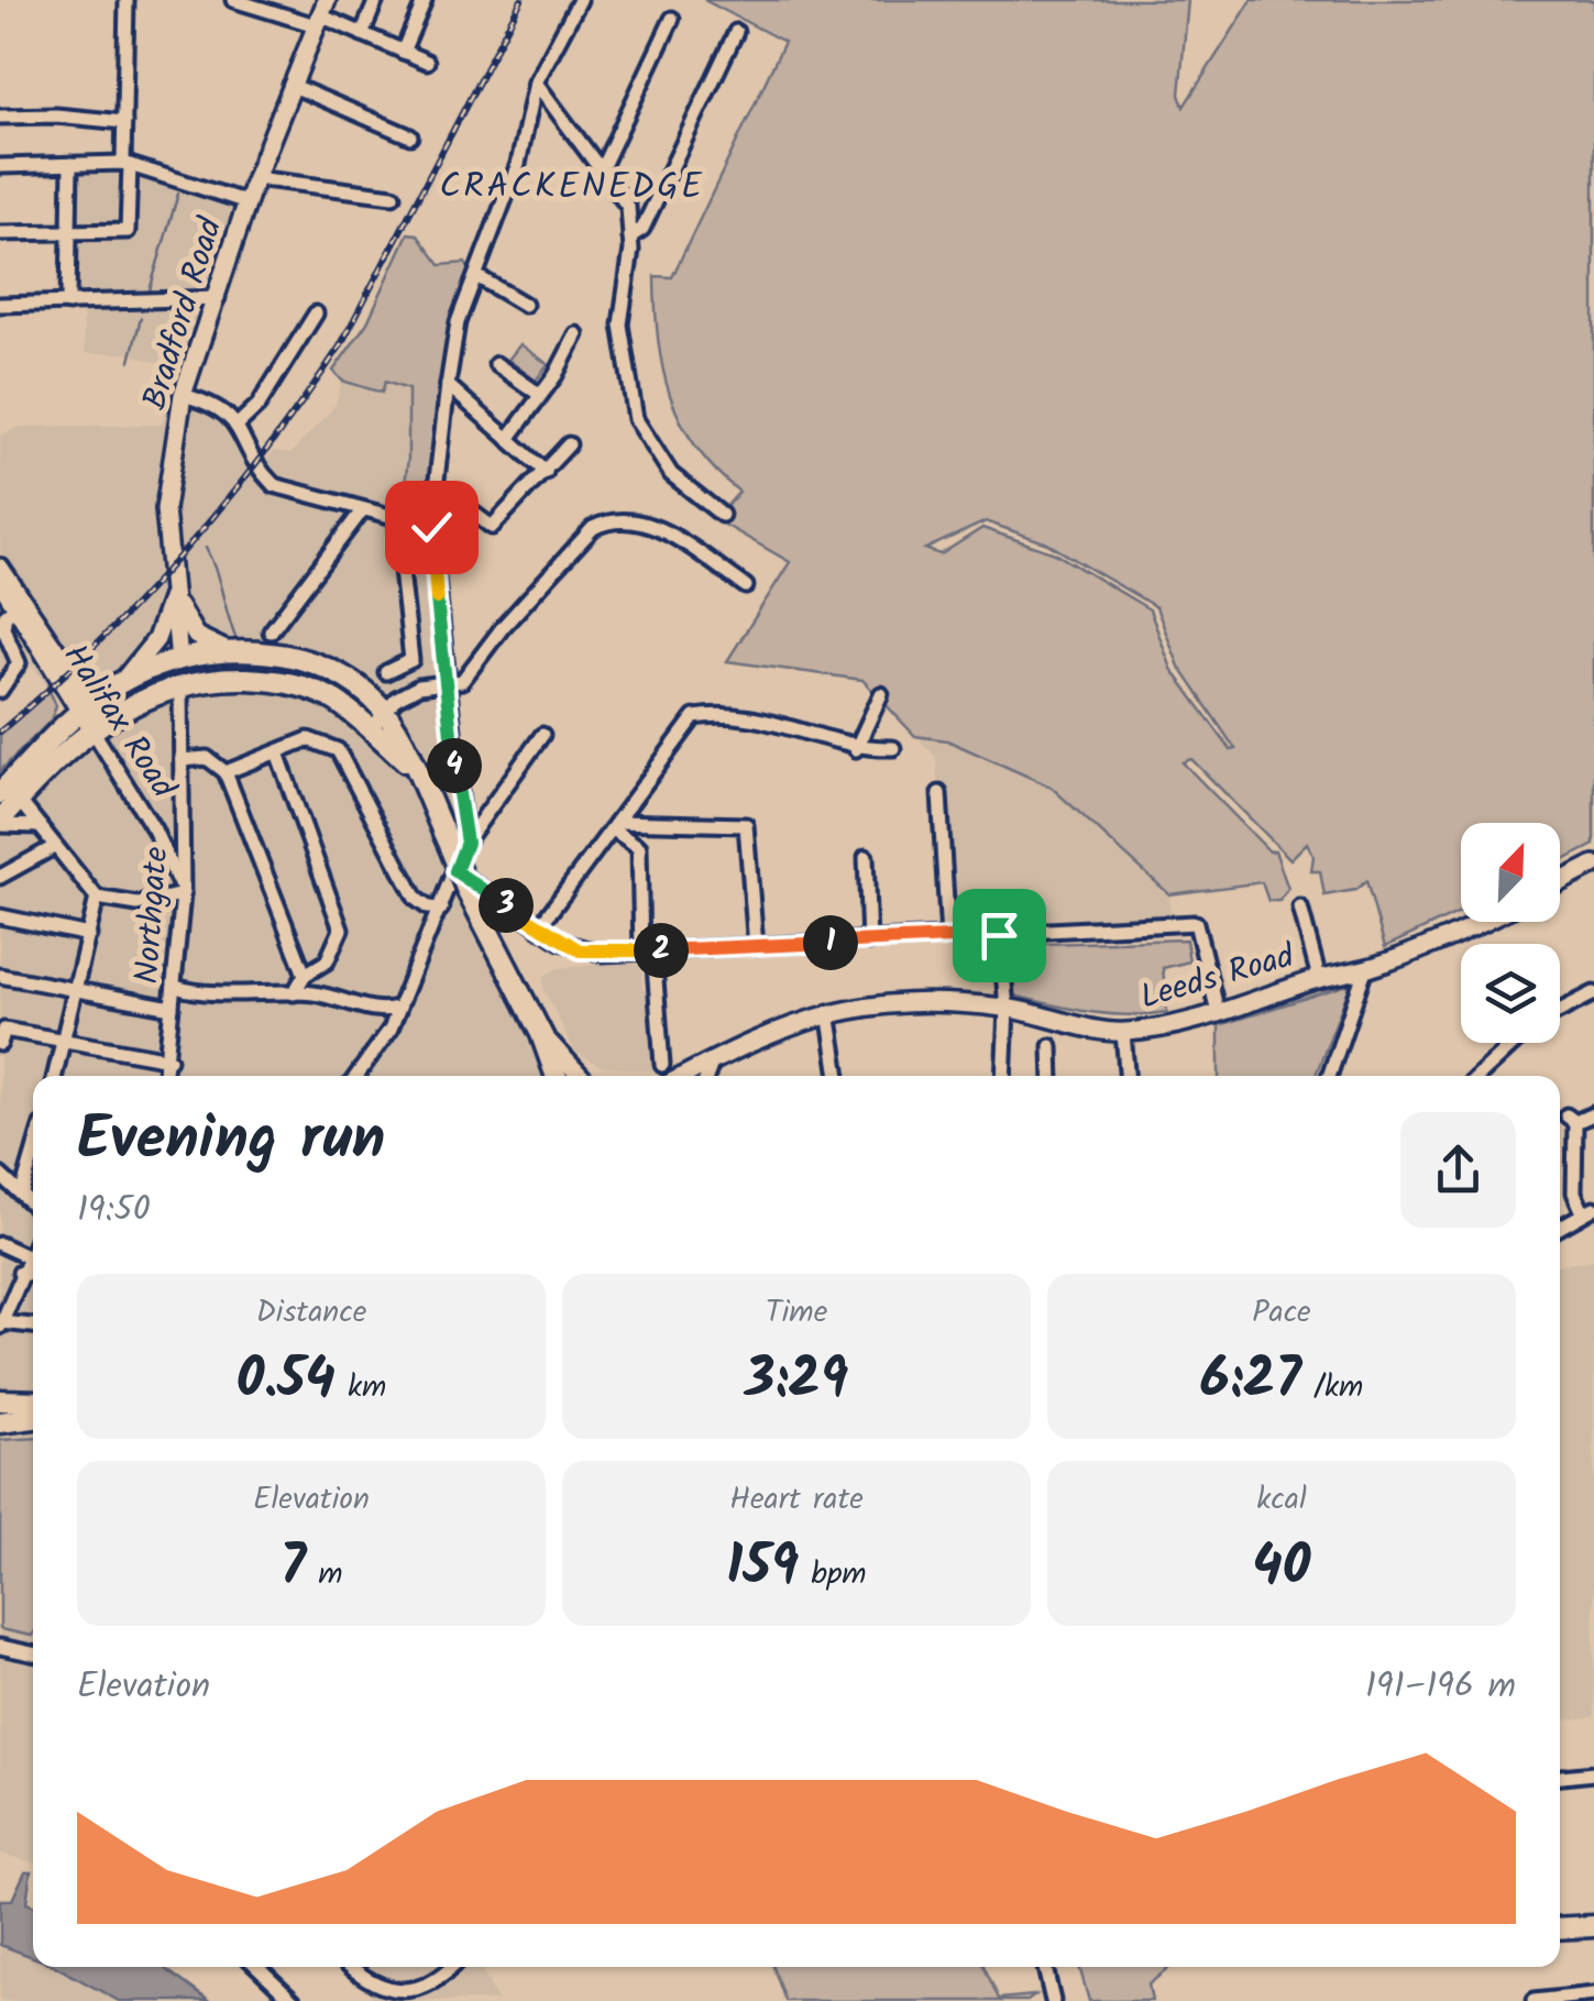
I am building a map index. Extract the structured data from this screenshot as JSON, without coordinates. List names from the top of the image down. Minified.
{"streets":{"main road":["Bradford Road","Halifax Road","Leeds Road"],"street":["Northgate"]},"crossings":[["Bradford Road","Northgate"],["Halifax Road","Northgate"]],"districts":["CRACKENEDGE"],"north":"top right","page":{"pins":["4","3","1","2"],"heading":["Evening run","19:50"],"stats":[["Distance","0.54 km"],["Time","3:29"],["Pace","6:27 /km"],["Elevation","7 m"],["Heart rate","159 bpm"],["kcal","40"]],"chart":["Elevation","191–196 m"]}}
